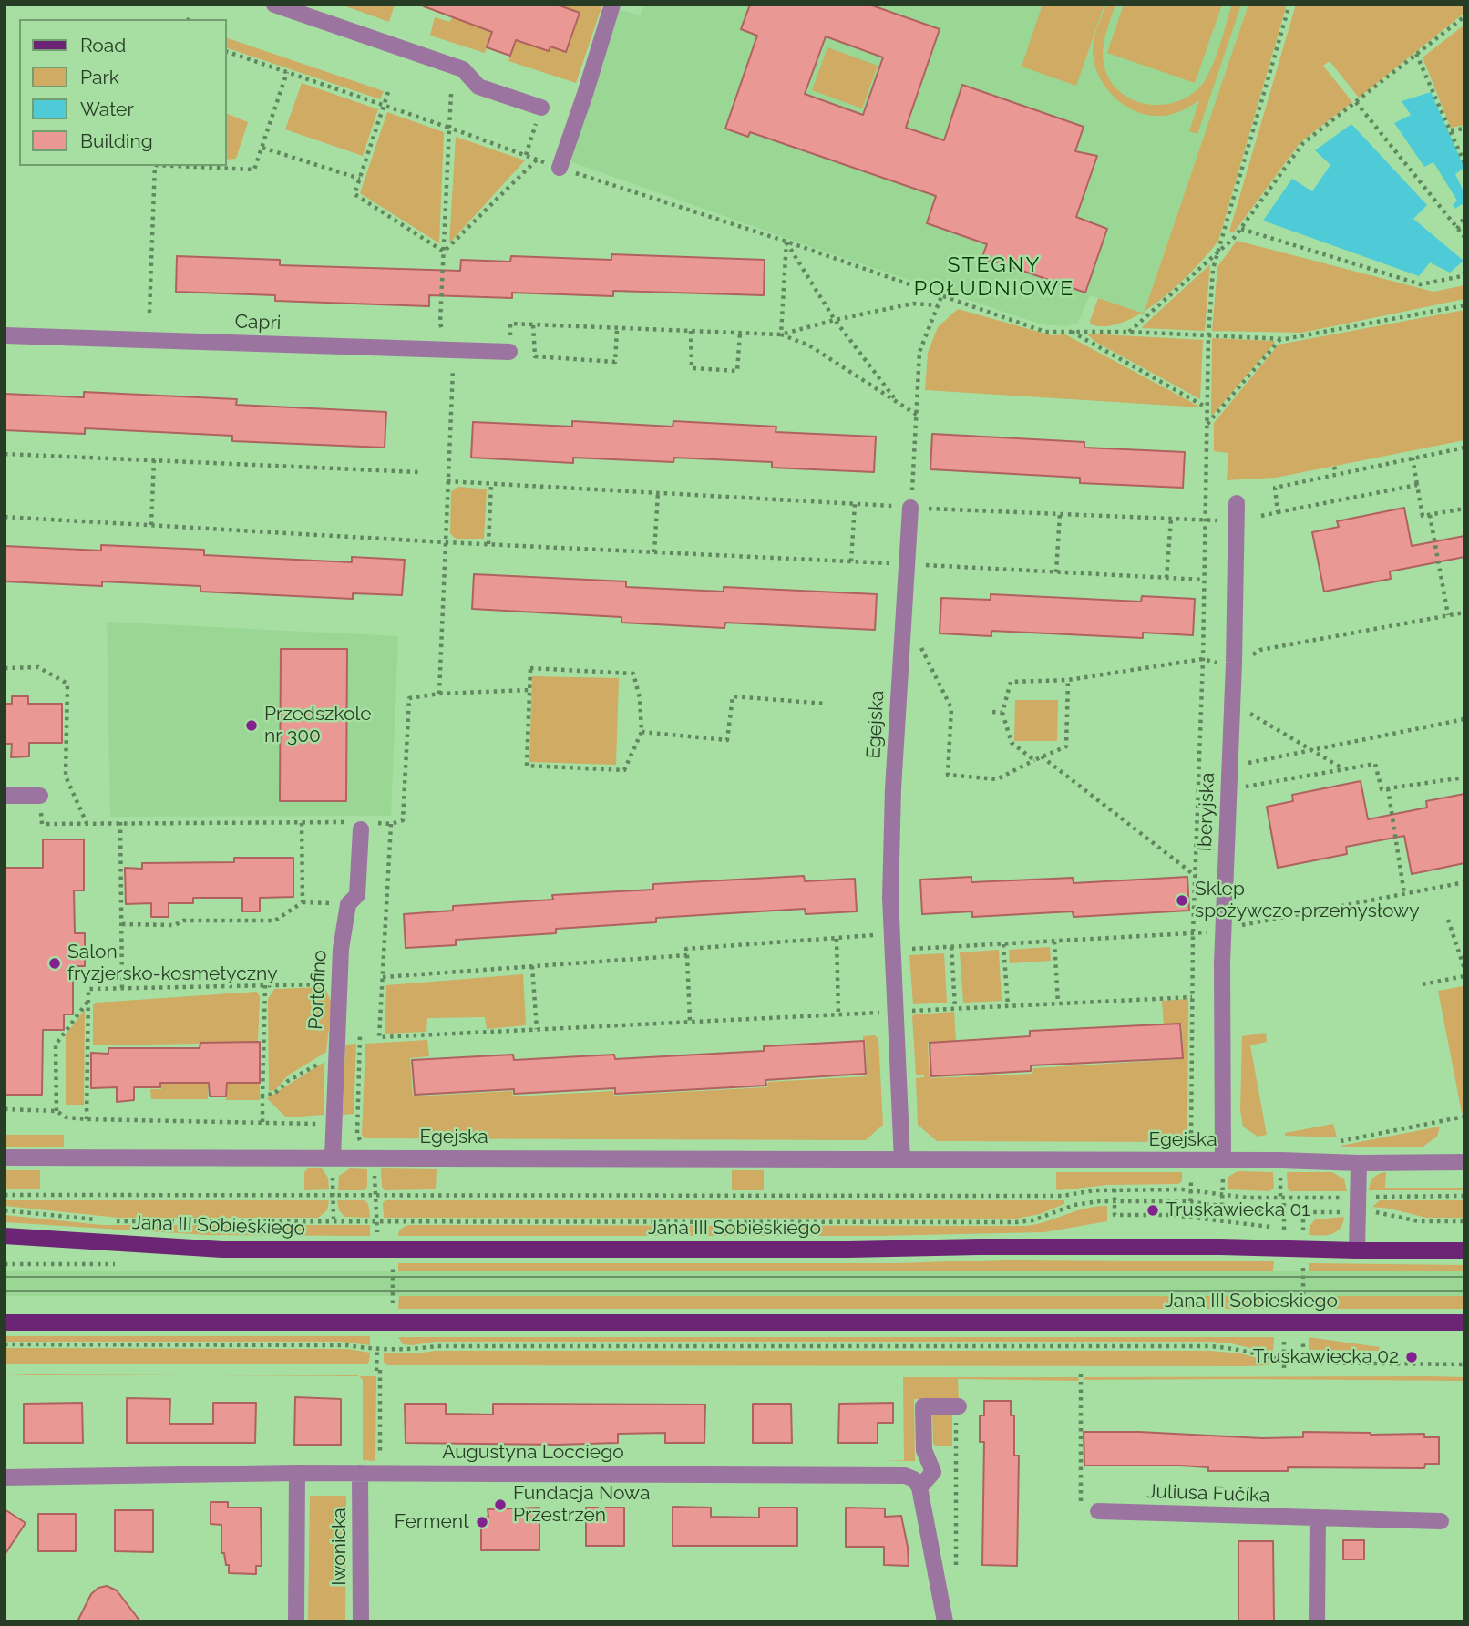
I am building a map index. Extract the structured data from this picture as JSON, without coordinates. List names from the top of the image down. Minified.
{"streets":{"main road":["Jana III Sobieskiego"],"street":["Capri","Egejska","Iberyjska","Portofino","Augustyna Locciego","Juliusa Fučíka","Iwonicka"]},"crossings":[["Egejska","Iberyjska"],["Egejska","Portofino"],["Augustyna Locciego","Iwonicka"]],"districts":["STEGNY POŁUDNIOWE"],"places":["Przedszkole nr 300","Sklep spożywczo-przemysłowy","Salon fryzjersko-kosmetyczny","Truskawiecka 01","Truskawiecka 02","Fundacja Nowa Przestrzeń","Ferment"],"legend":["Road","Park","Water","Building"]}
